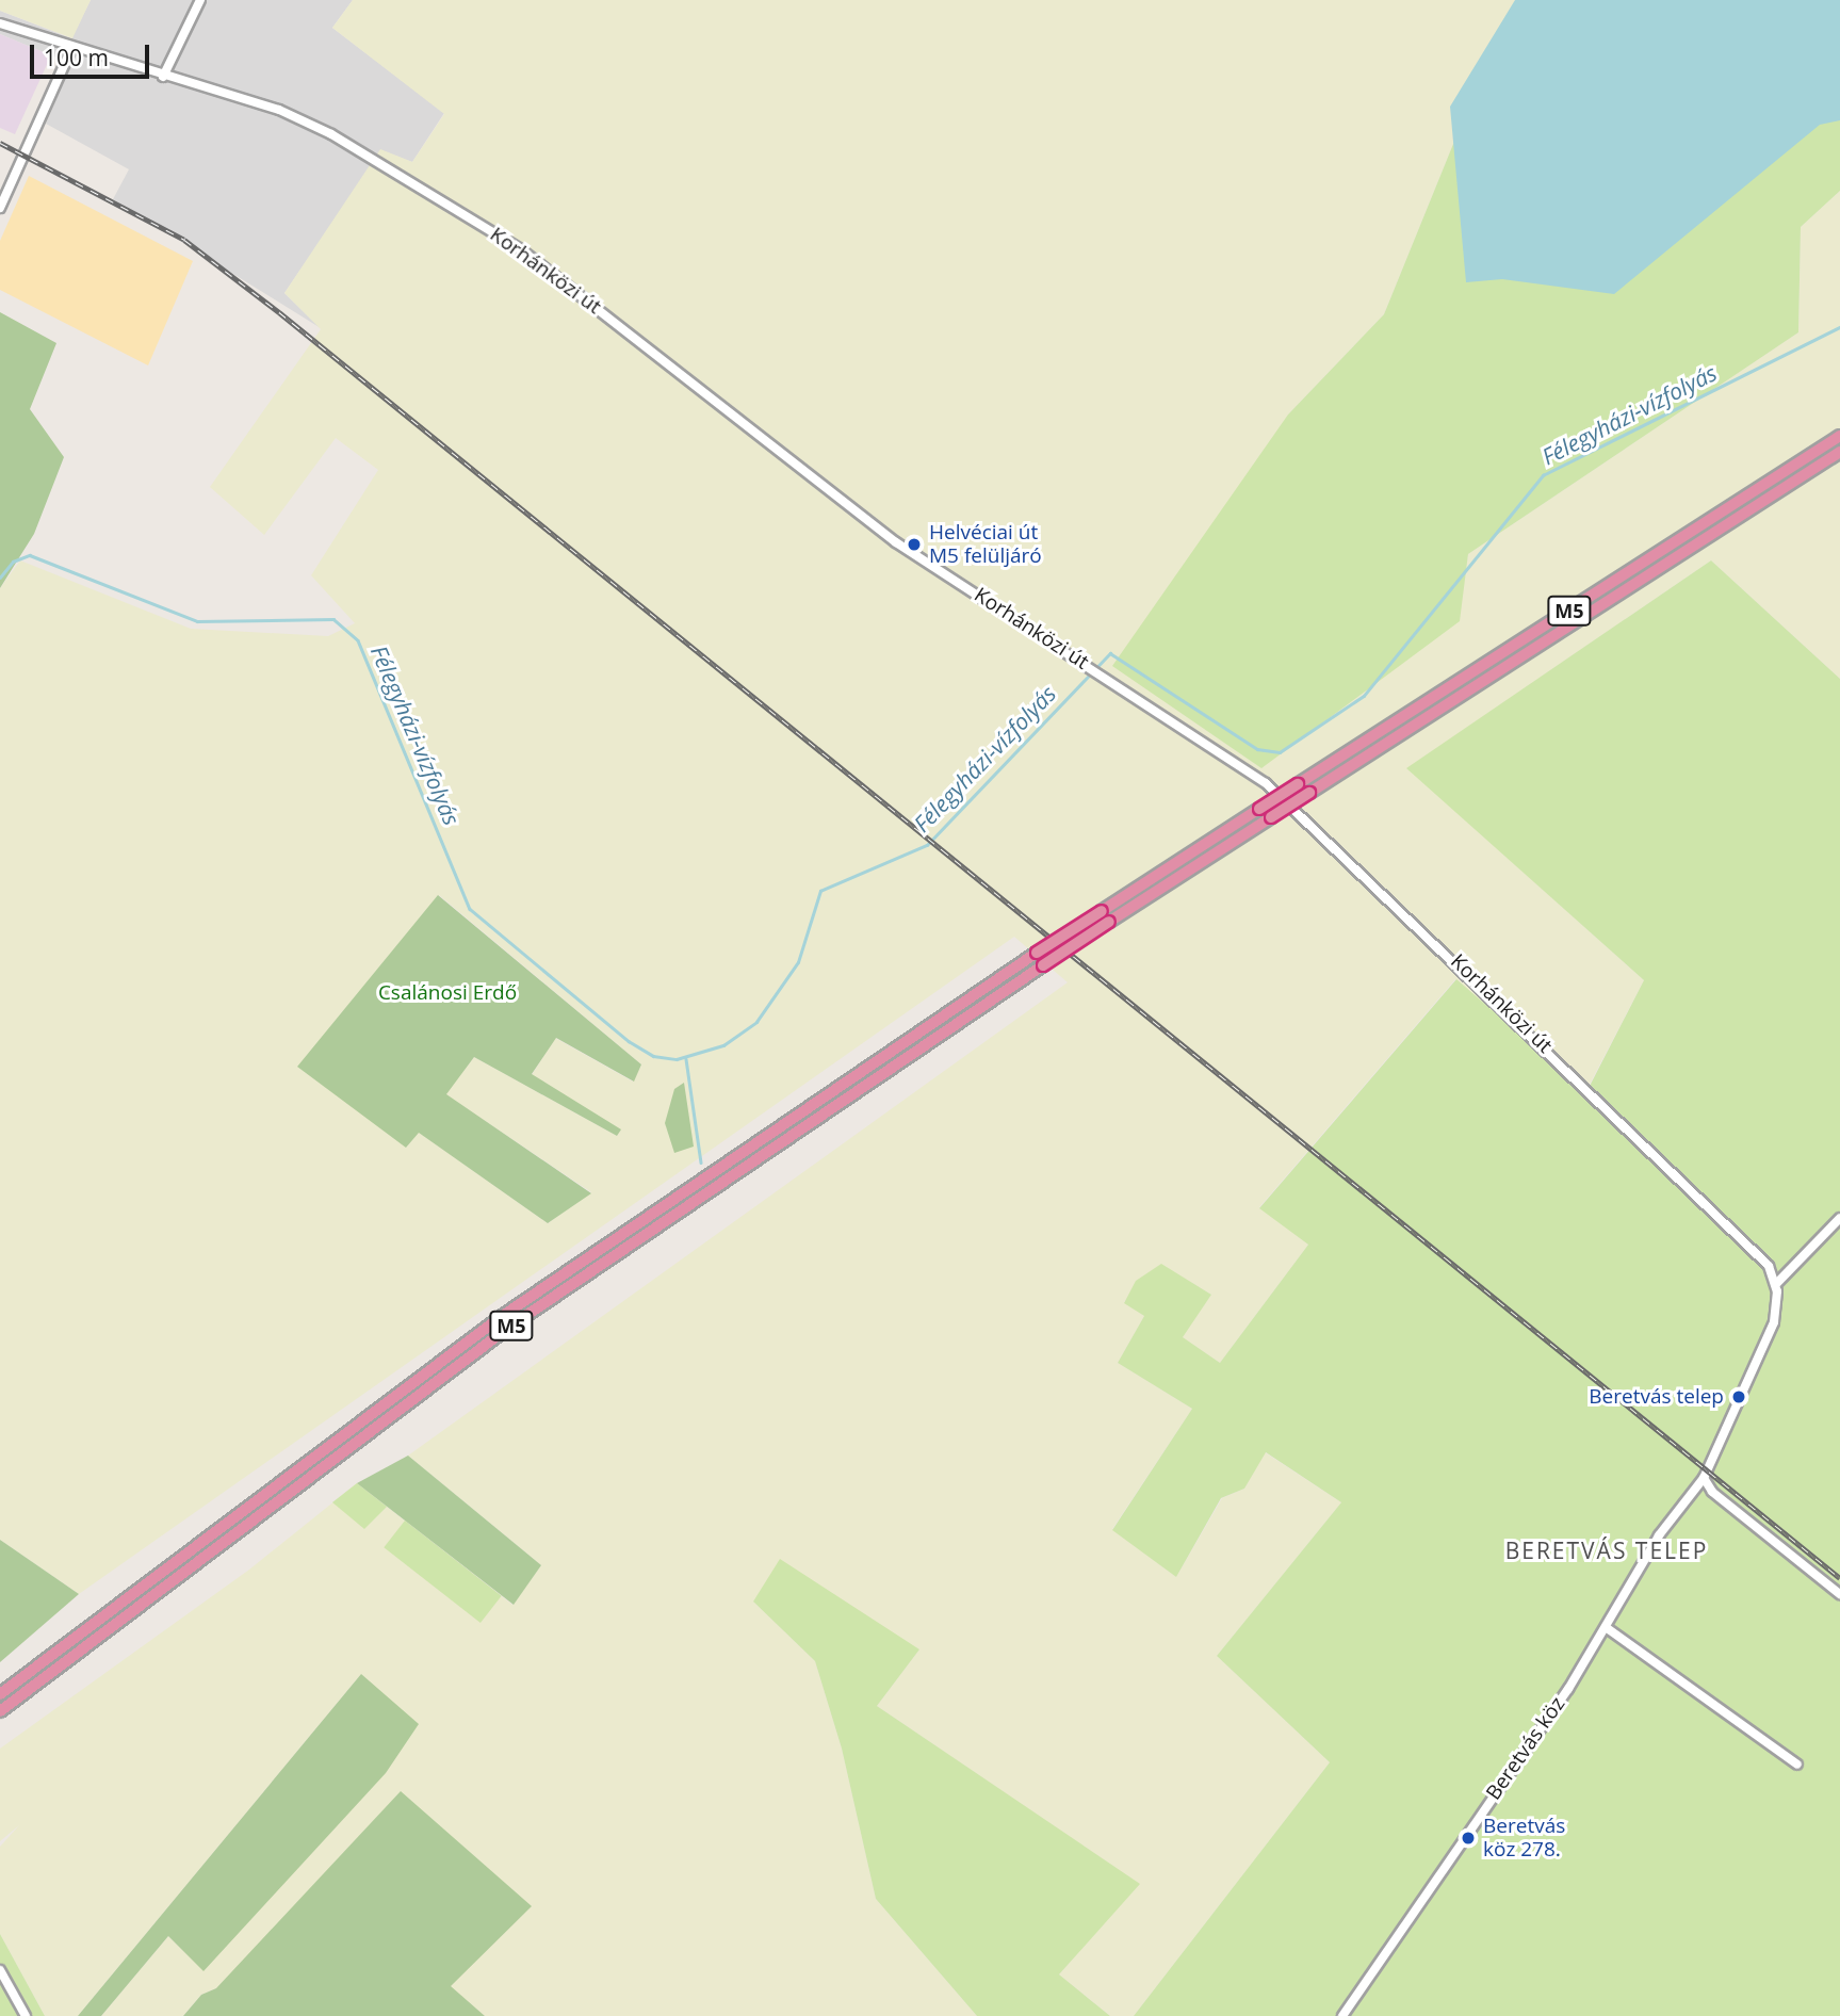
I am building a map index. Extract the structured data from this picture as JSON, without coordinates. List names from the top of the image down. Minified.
{"streets":{"highway":["M5"],"street":["Korhánközi út","Beretvás köz"]},"districts":["BERETVÁS TELEP"],"water":["Félegyházi-vízfolyás"],"parks":["Csalánosi Erdő"],"places":["Helvéciai út M5 felüljáró","Beretvás telep","Beretvás köz 278."],"scale_bar":"100 m"}
